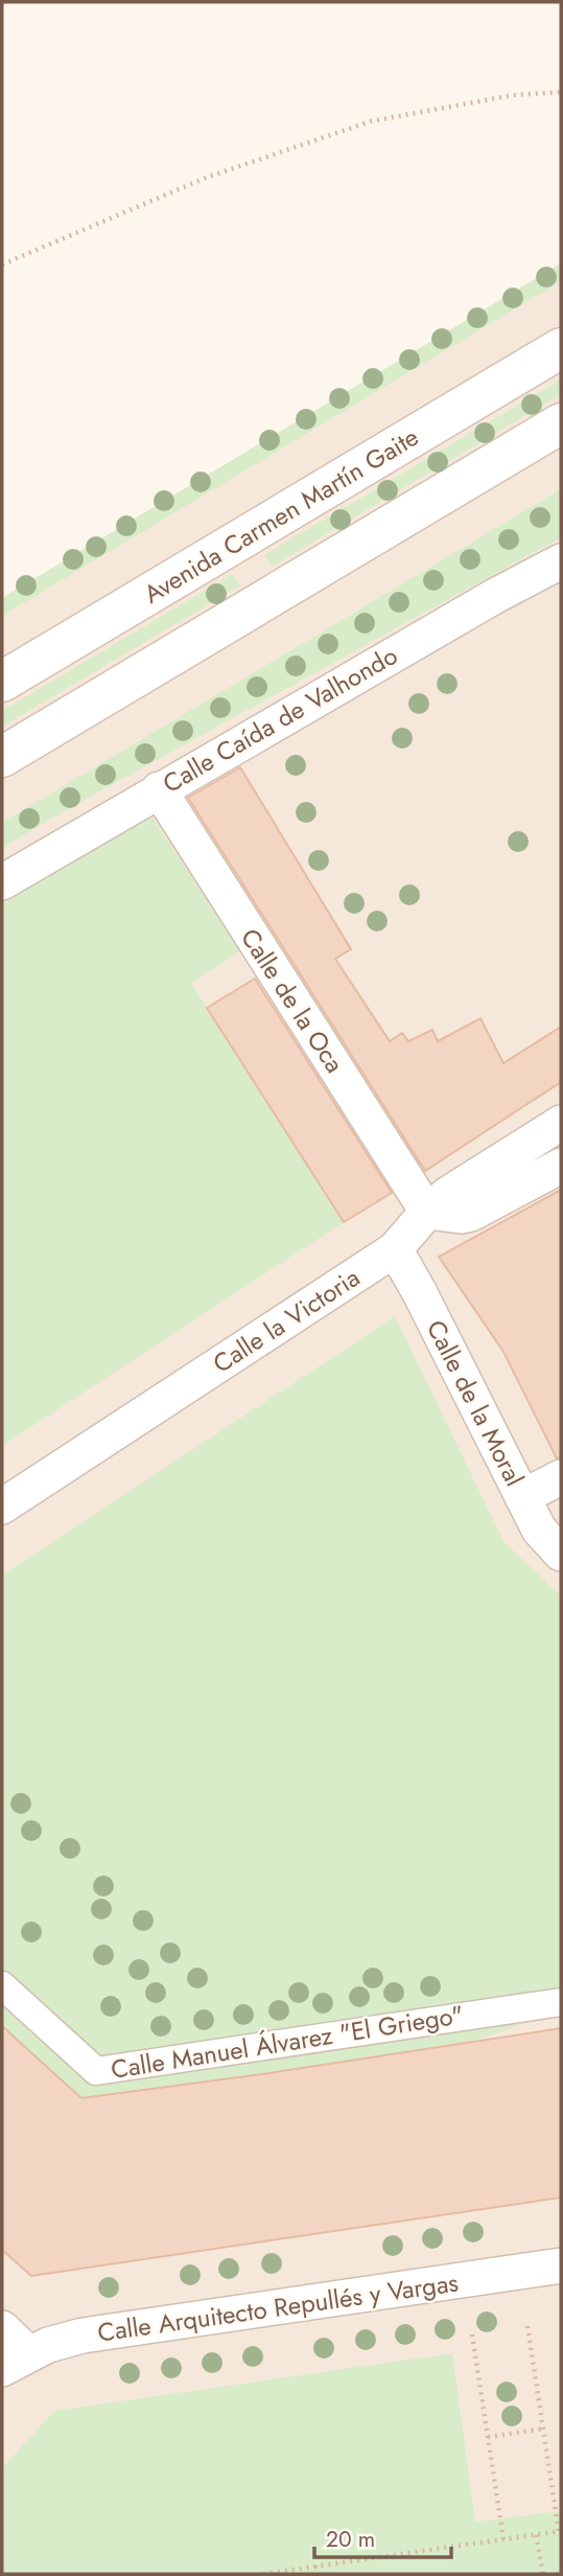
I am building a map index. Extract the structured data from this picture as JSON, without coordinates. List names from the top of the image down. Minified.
{"streets":{"main road":["Avenida Carmen Martín Gaite"],"street":["Calle Caída de Valhondo","Calle de la Oca","Calle la Victoria","Calle de la Moral","Calle Manuel Álvarez \"El Griego\"","Calle Arquitecto Repullés y Vargas"]},"crossings":[["Calle Caída de Valhondo","Calle de la Oca"],["Calle de la Oca","Calle la Victoria"],["Calle la Victoria","Calle de la Moral"]],"scale_bar":"20 m"}
